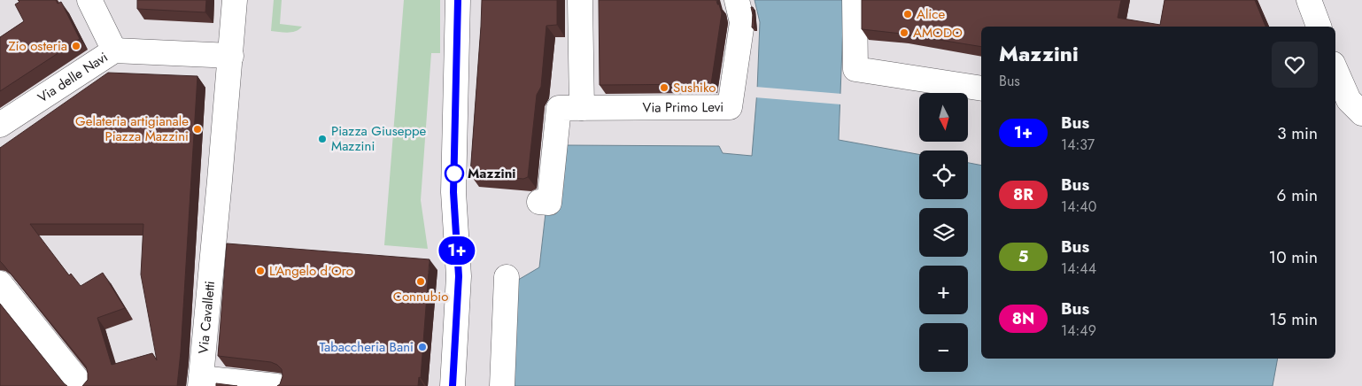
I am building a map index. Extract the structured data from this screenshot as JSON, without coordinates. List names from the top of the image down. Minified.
{"streets":{"street":["Via delle Navi","Via Primo Levi","Via Cavalletti"]},"crossings":[["Via delle Navi","Via Cavalletti"]],"places":["Alice","AMODO","Zio osteria","Sushiko","Gelateria artigianale Piazza Mazzini","Piazza Giuseppe Mazzini","Mazzini","L'Angelo d'Oro","Connubio","Tabaccheria Bani"],"lines":["bus line 1+"],"north":"bottom","page":{"on_map":"1+","heading":["Mazzini","Bus"],"map_buttons":["+","−"],"list":[{"mark":"1+","name":"Bus","note":"14:37","value":"3 min"},{"mark":"8R","name":"Bus","note":"14:40","value":"6 min"},{"mark":"5","name":"Bus","note":"14:44","value":"10 min"},{"mark":"8N","name":"Bus","note":"14:49","value":"15 min"}]}}
